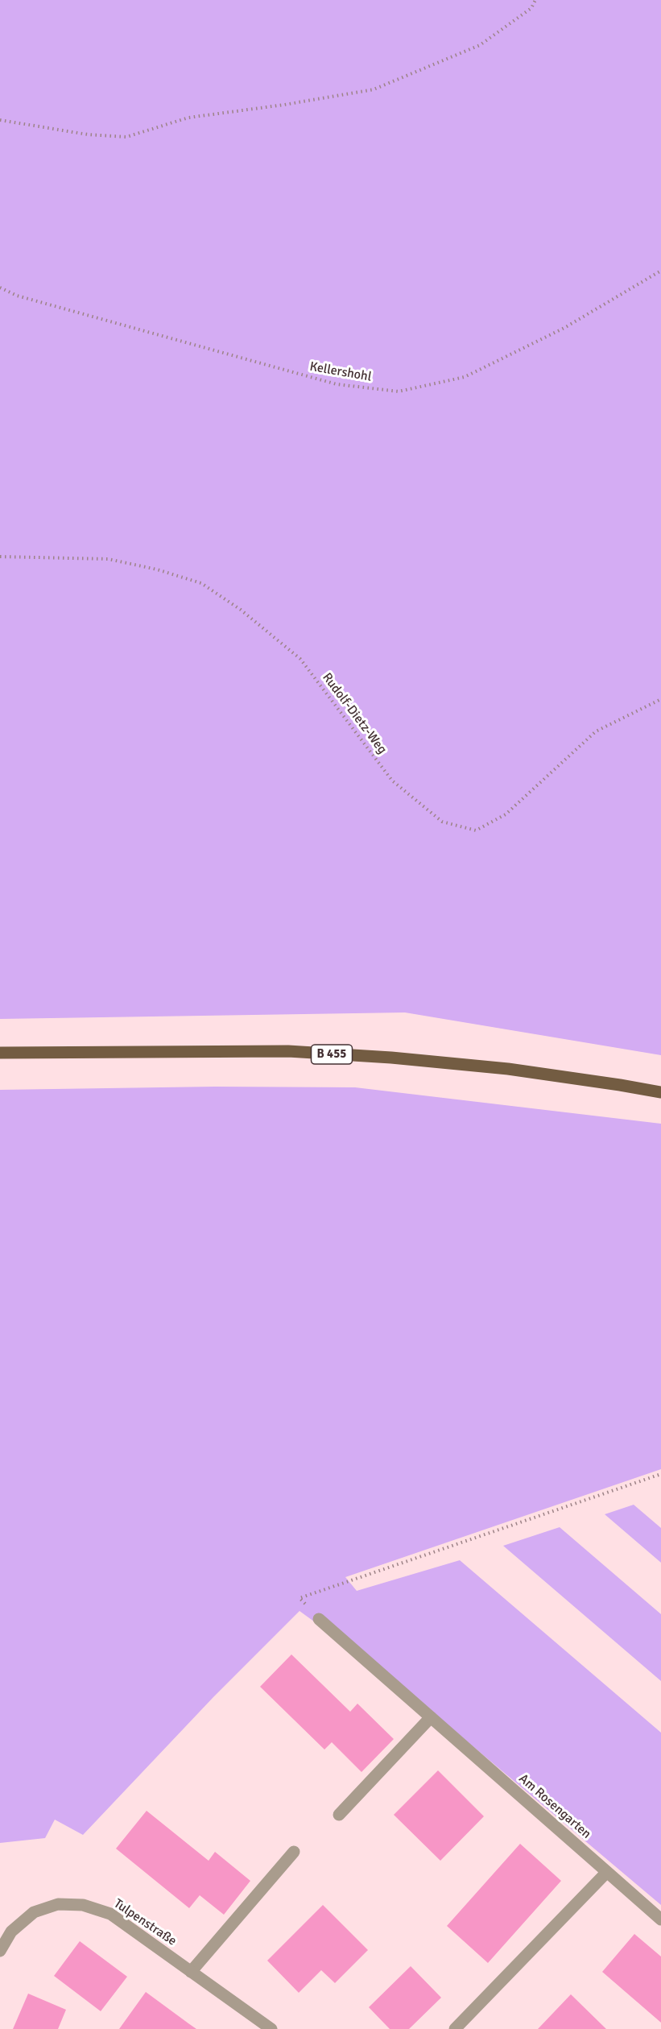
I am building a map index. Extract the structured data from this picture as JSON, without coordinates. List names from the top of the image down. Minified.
{"streets":{"main road":["B 455"],"street":["Am Rosengarten","Tulpenstraße"],"path":["Kellershohl","Rudolf-Dietz-Weg"]}}
